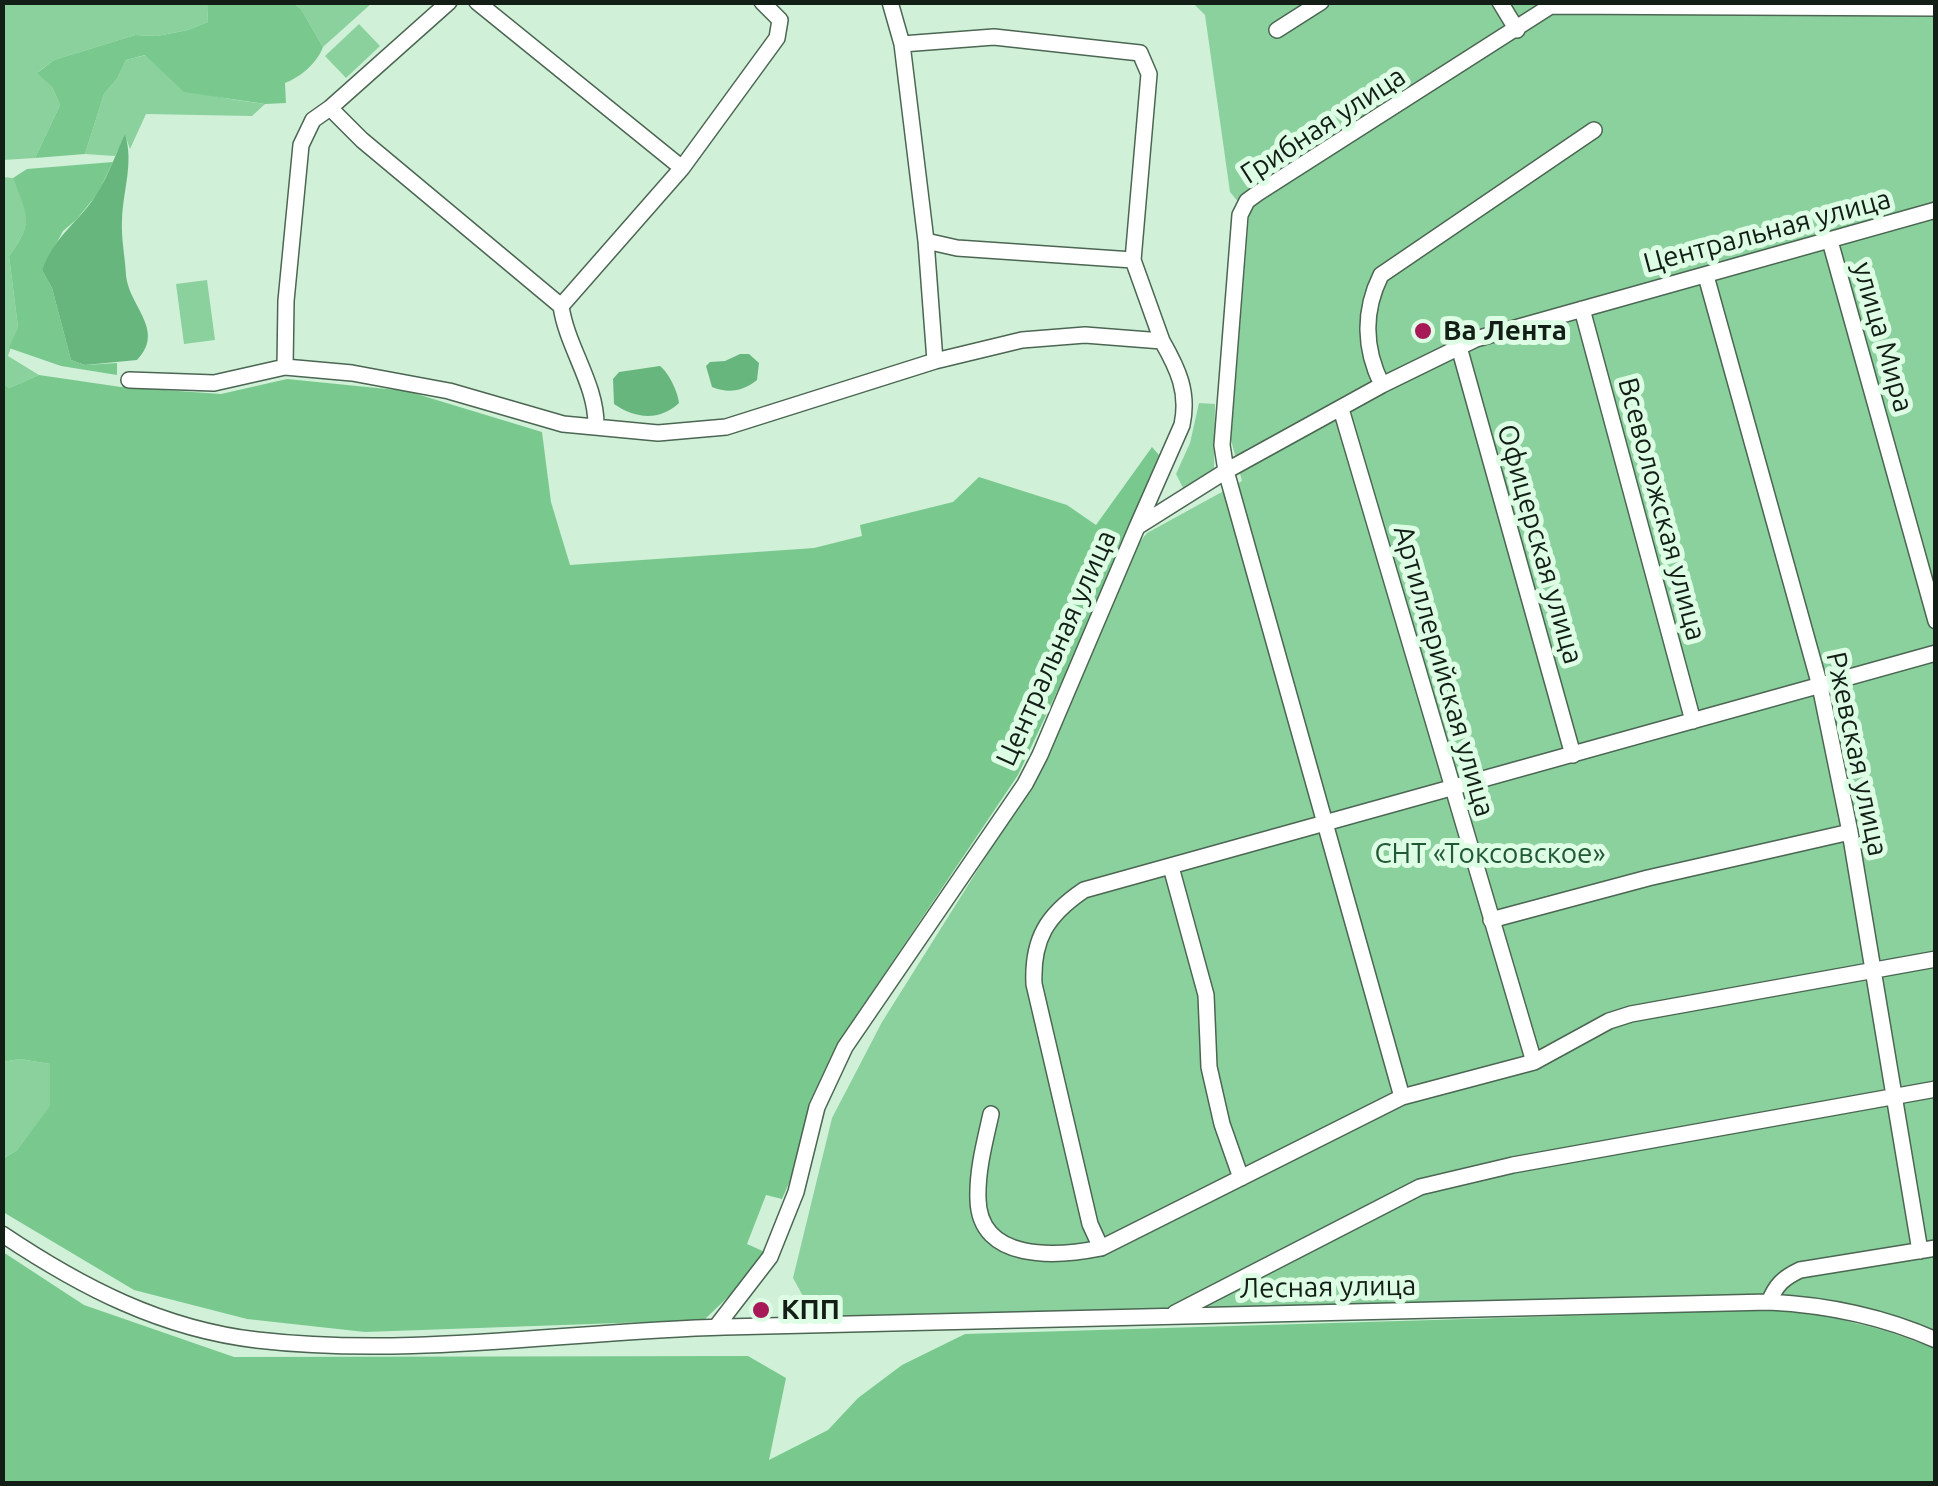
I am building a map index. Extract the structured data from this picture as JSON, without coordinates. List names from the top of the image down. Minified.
{"streets":{"street":["Грибная улица","Центральная улица","улица Мира","Всеволожская улица","Офицерская улица","Артиллерийская улица","Ржевская улица","Лесная улица"]},"crossings":[["Грибная улица","Центральная улица"],["Центральная улица","улица Мира"],["Центральная улица","Всеволожская улица"],["Центральная улица","Офицерская улица"],["Центральная улица","Артиллерийская улица"],["Центральная улица","Ржевская улица"],["Центральная улица","Лесная улица"]],"parks":["СНТ «Токсовское»"],"places":["Ва Лента","КПП"]}
